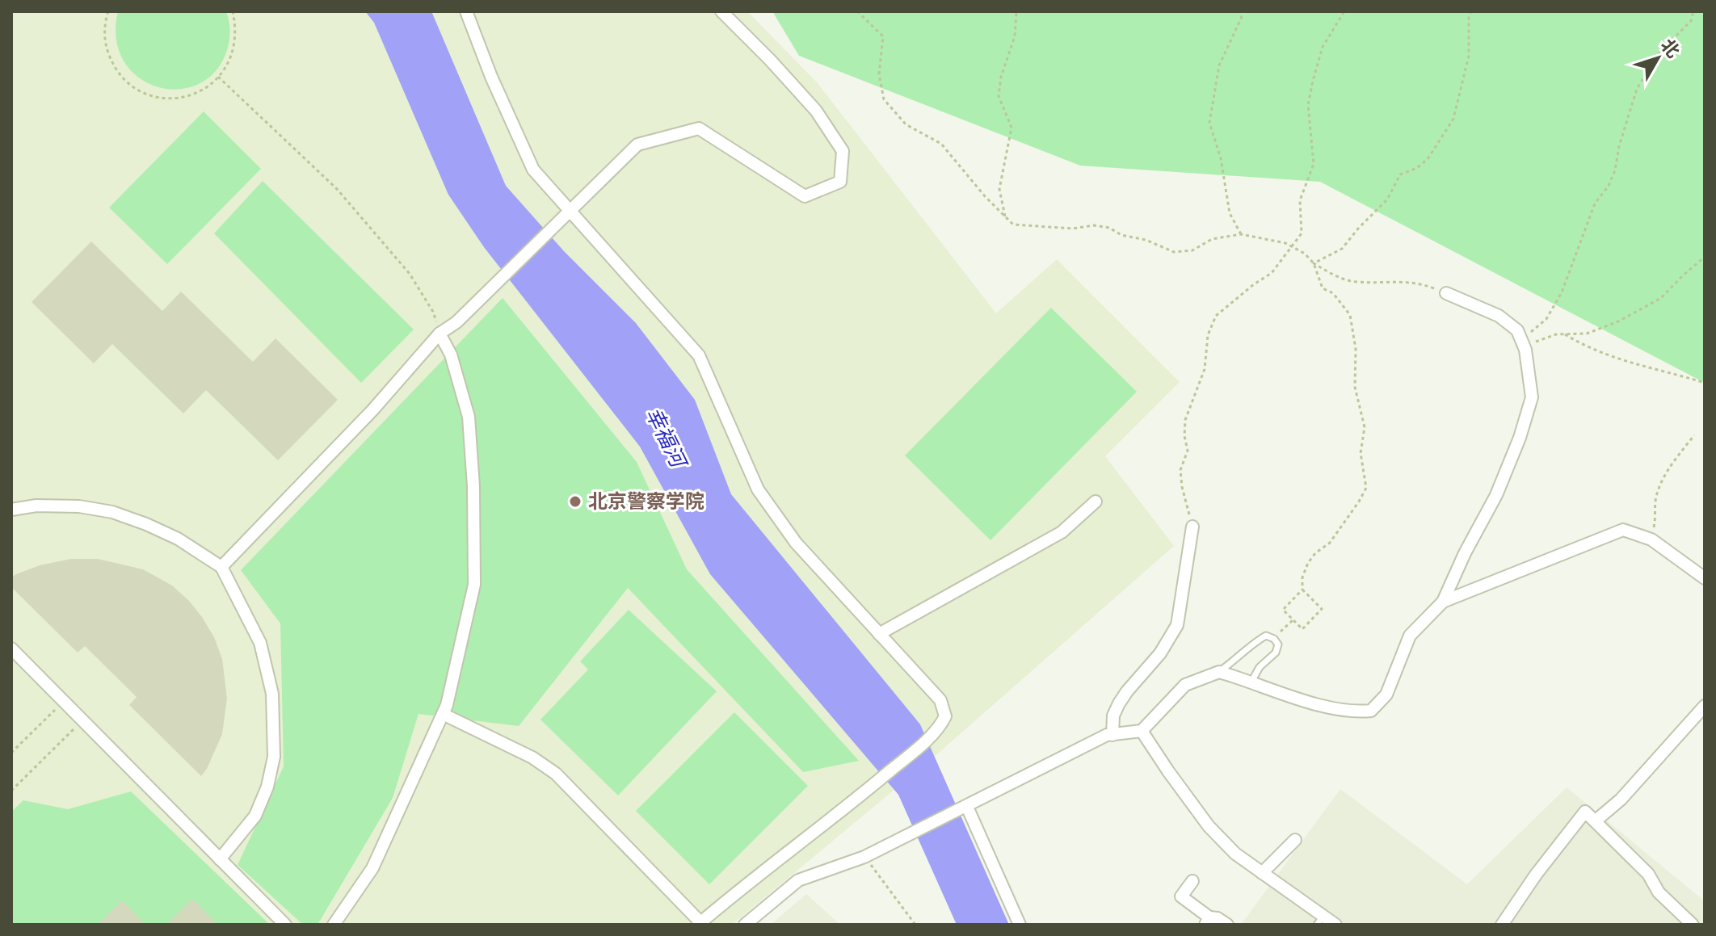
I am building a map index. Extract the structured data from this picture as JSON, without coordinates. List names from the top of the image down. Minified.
{"water":["幸福河"],"places":["北京警察学院"],"north":"top right"}
